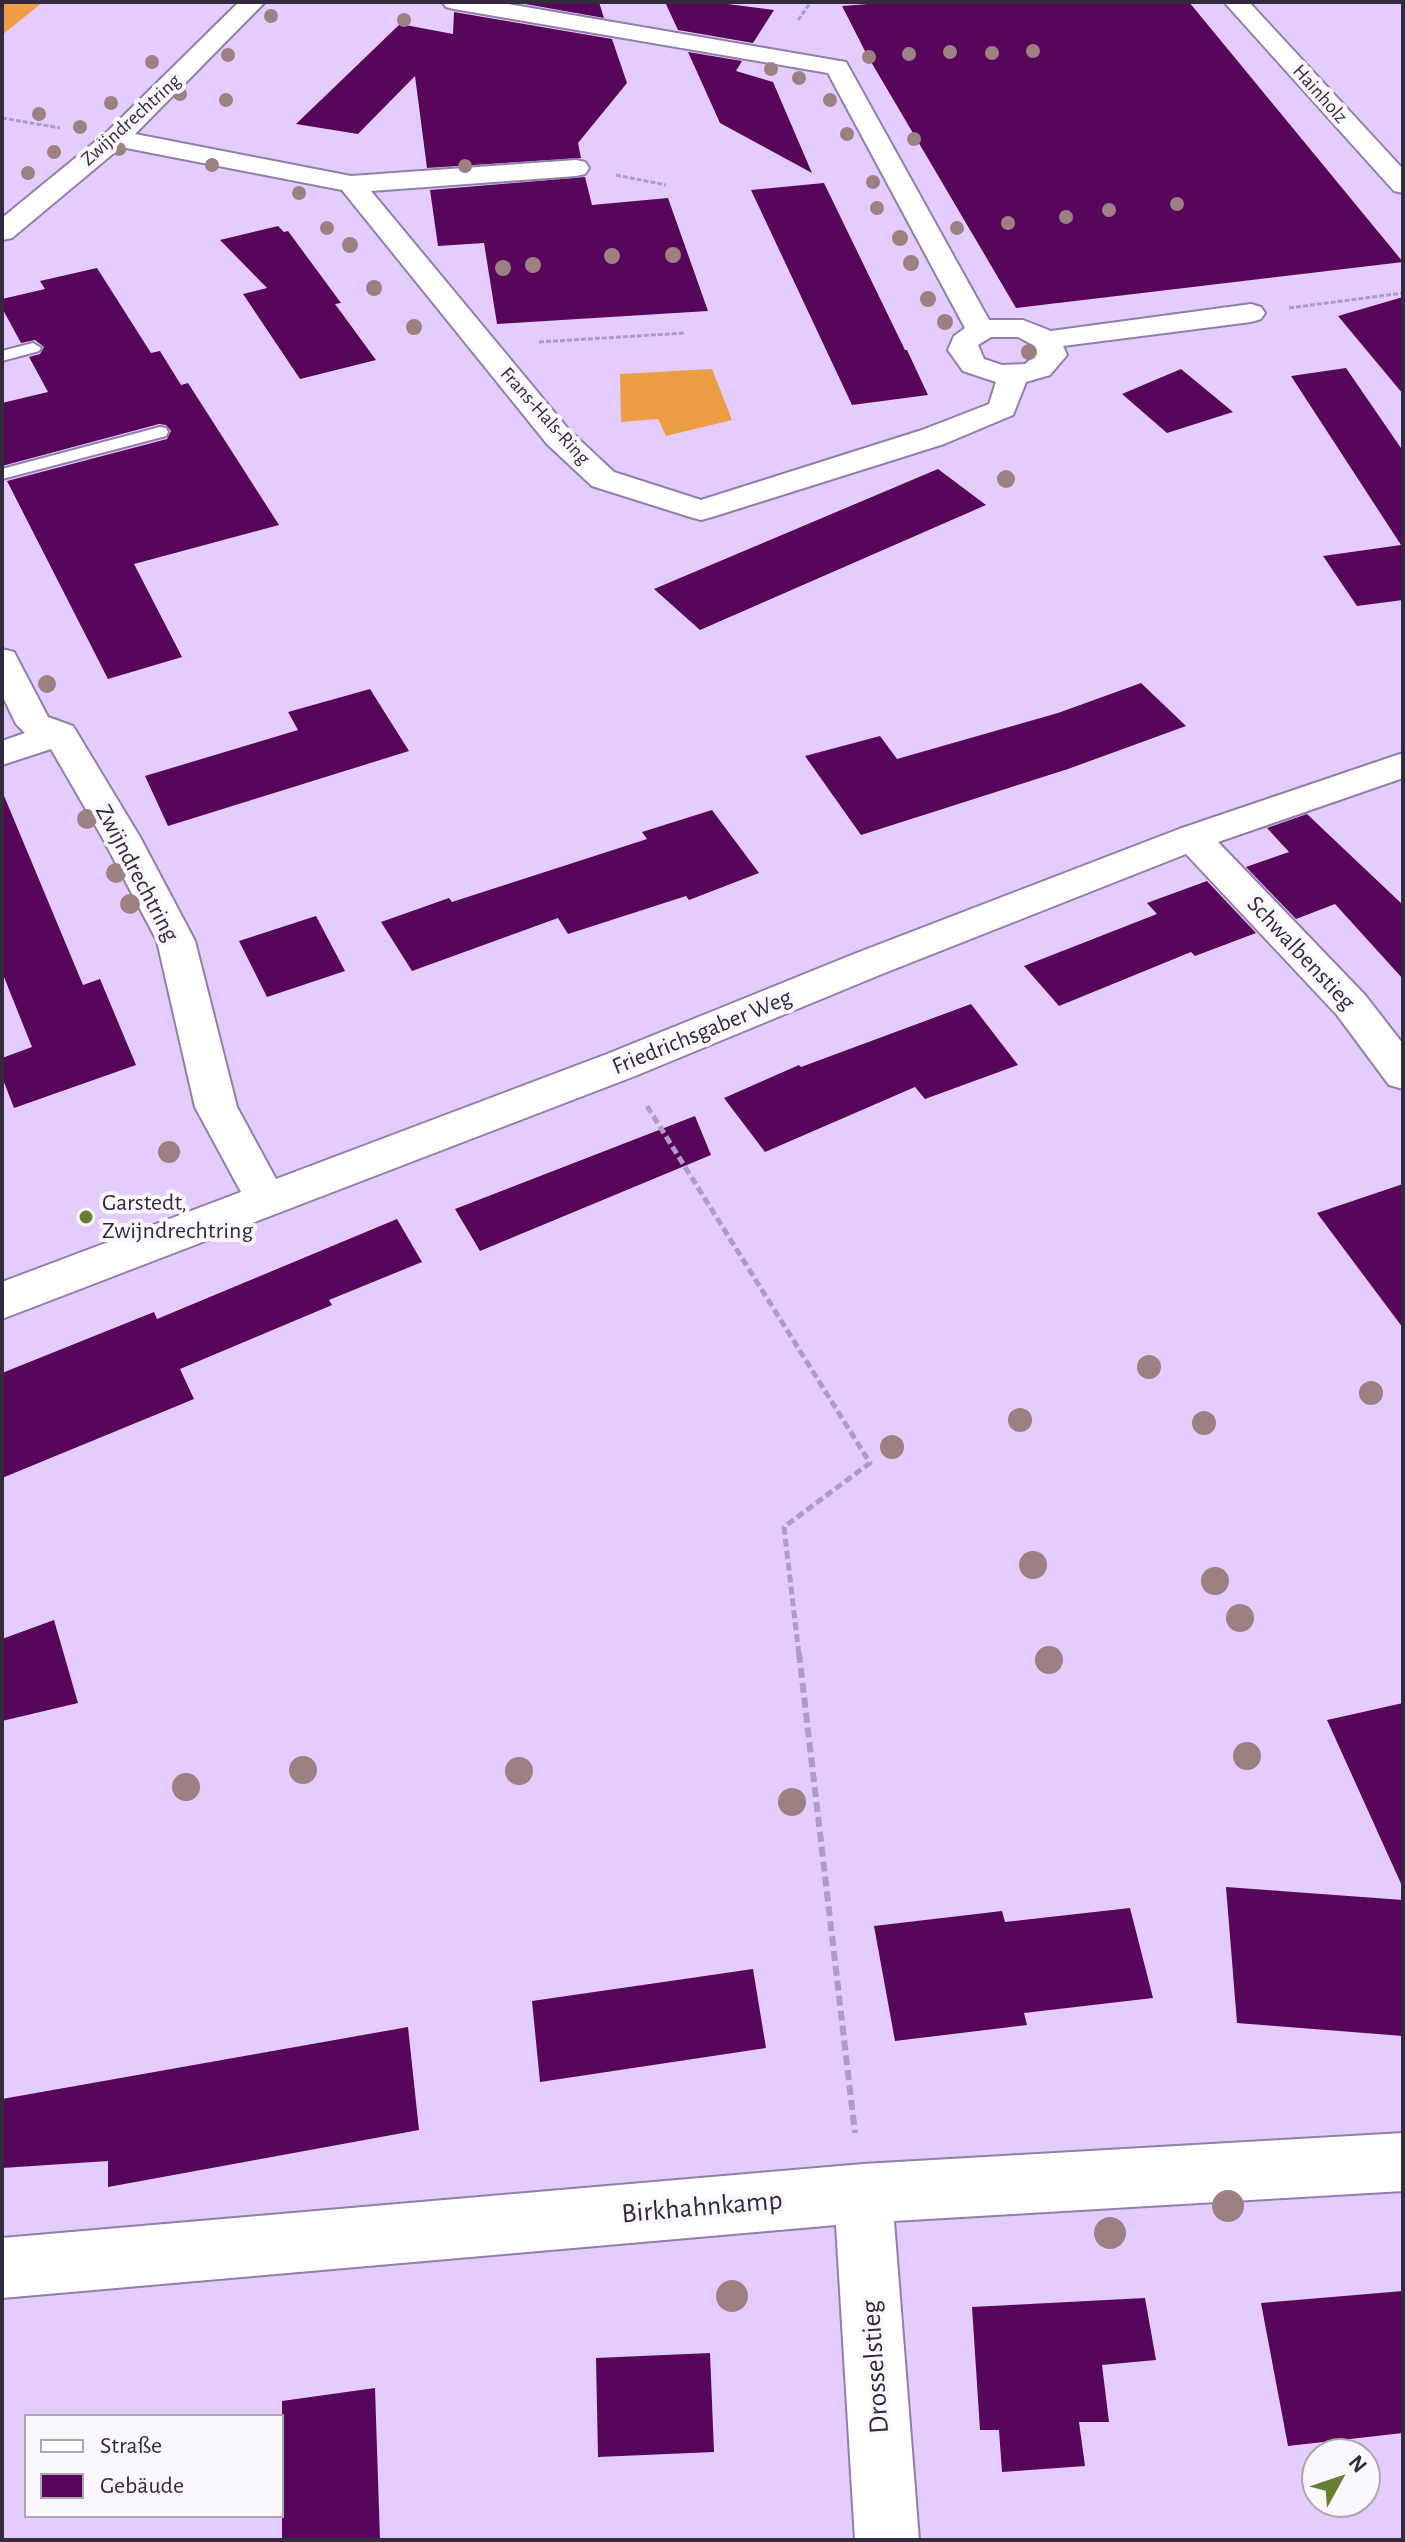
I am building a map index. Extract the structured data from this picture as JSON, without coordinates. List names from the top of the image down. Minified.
{"streets":{"street":["Hainholz","Zwijndrechtring","Frans-Hals-Ring","Schwalbenstieg","Friedrichsgaber Weg","Birkhahnkamp","Drosselstieg"]},"crossings":[["Zwijndrechtring","Friedrichsgaber Weg"],["Schwalbenstieg","Friedrichsgaber Weg"],["Birkhahnkamp","Drosselstieg"]],"places":["Garstedt, Zwijndrechtring"],"legend":["Straße","Gebäude"],"north":"top right"}
